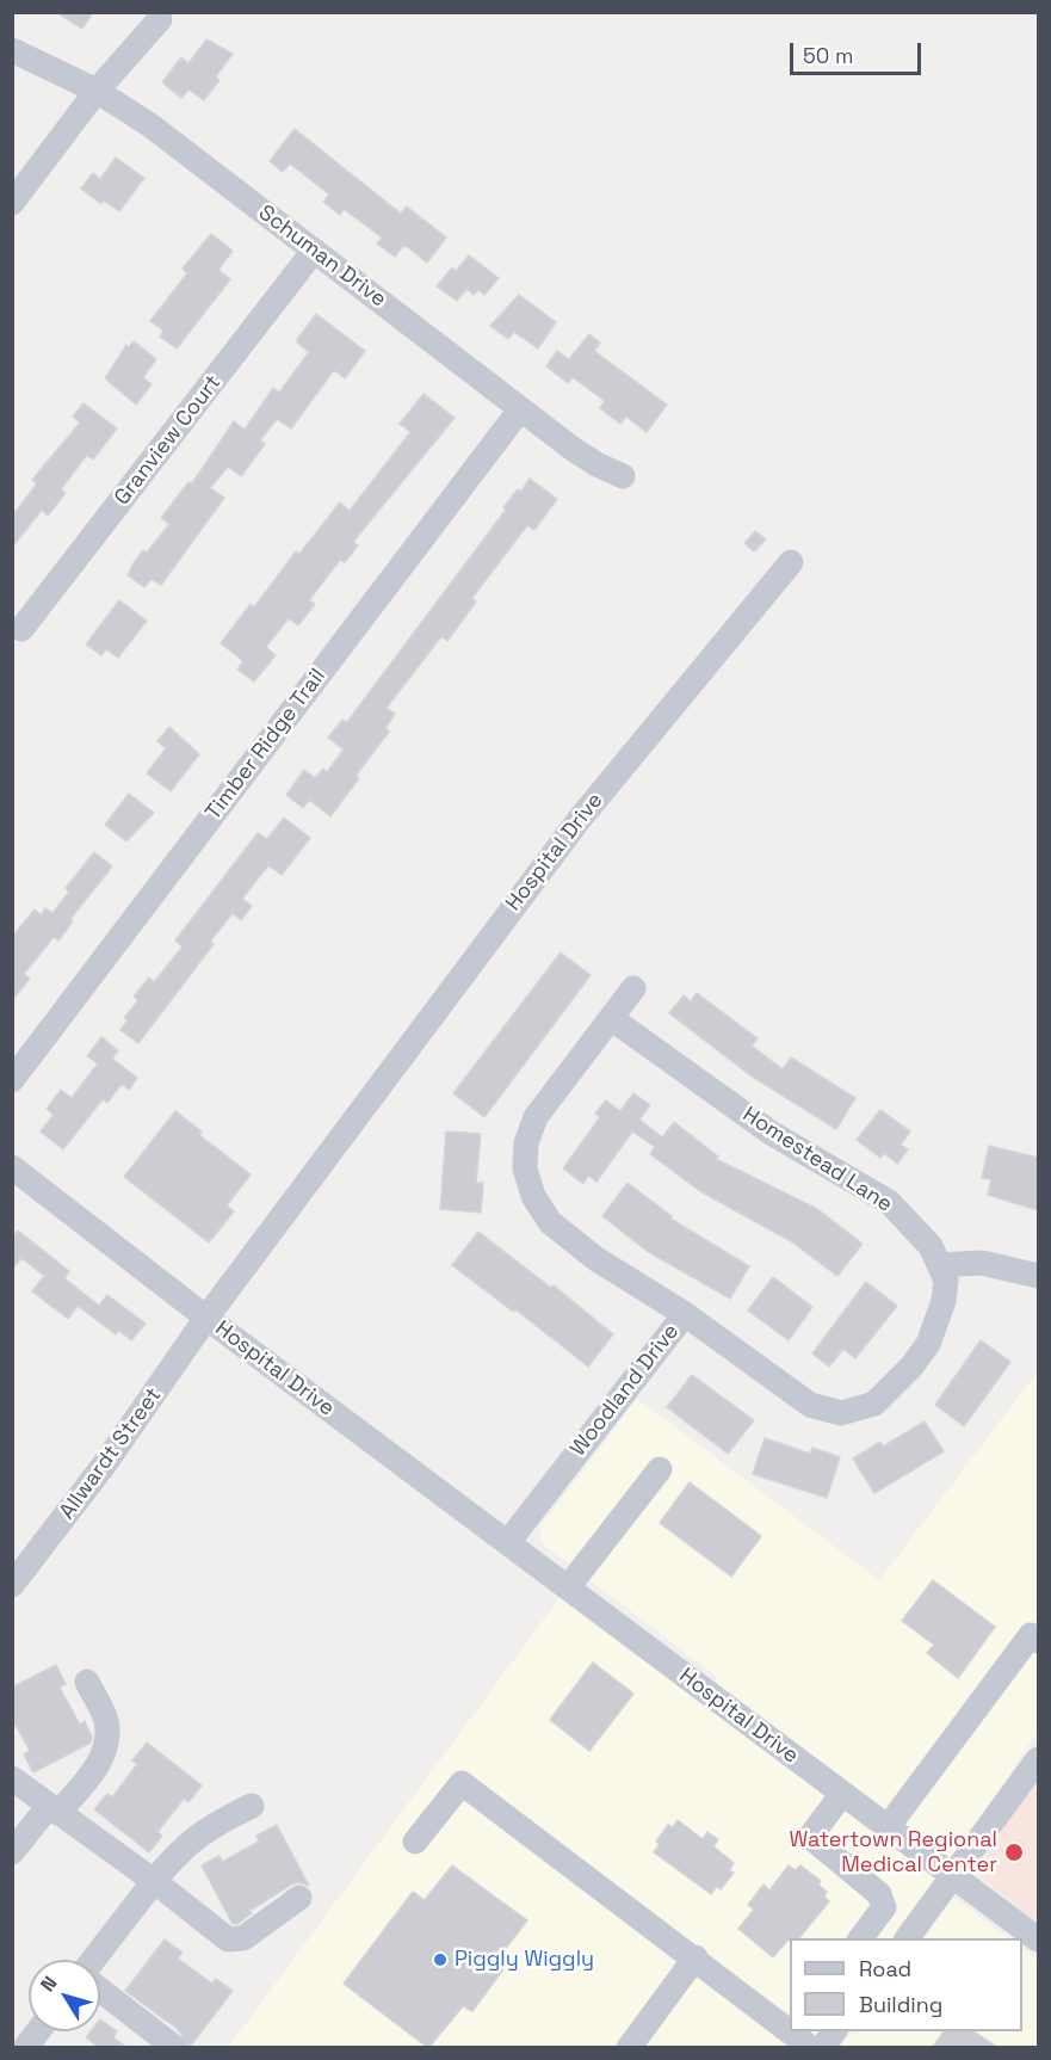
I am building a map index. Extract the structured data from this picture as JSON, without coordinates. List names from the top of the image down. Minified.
{"streets":{"street":["Schuman Drive","Granview Court","Timber Ridge Trail","Hospital Drive","Homestead Lane","Woodland Drive","Allwardt Street"]},"crossings":[["Schuman Drive","Granview Court"],["Schuman Drive","Timber Ridge Trail"],["Hospital Drive","Woodland Drive"],["Hospital Drive","Allwardt Street"],["Homestead Lane","Woodland Drive"]],"places":["Watertown Regional Medical Center","Piggly Wiggly"],"legend":["Road","Building"],"scale_bar":"50 m","north":"top left"}
